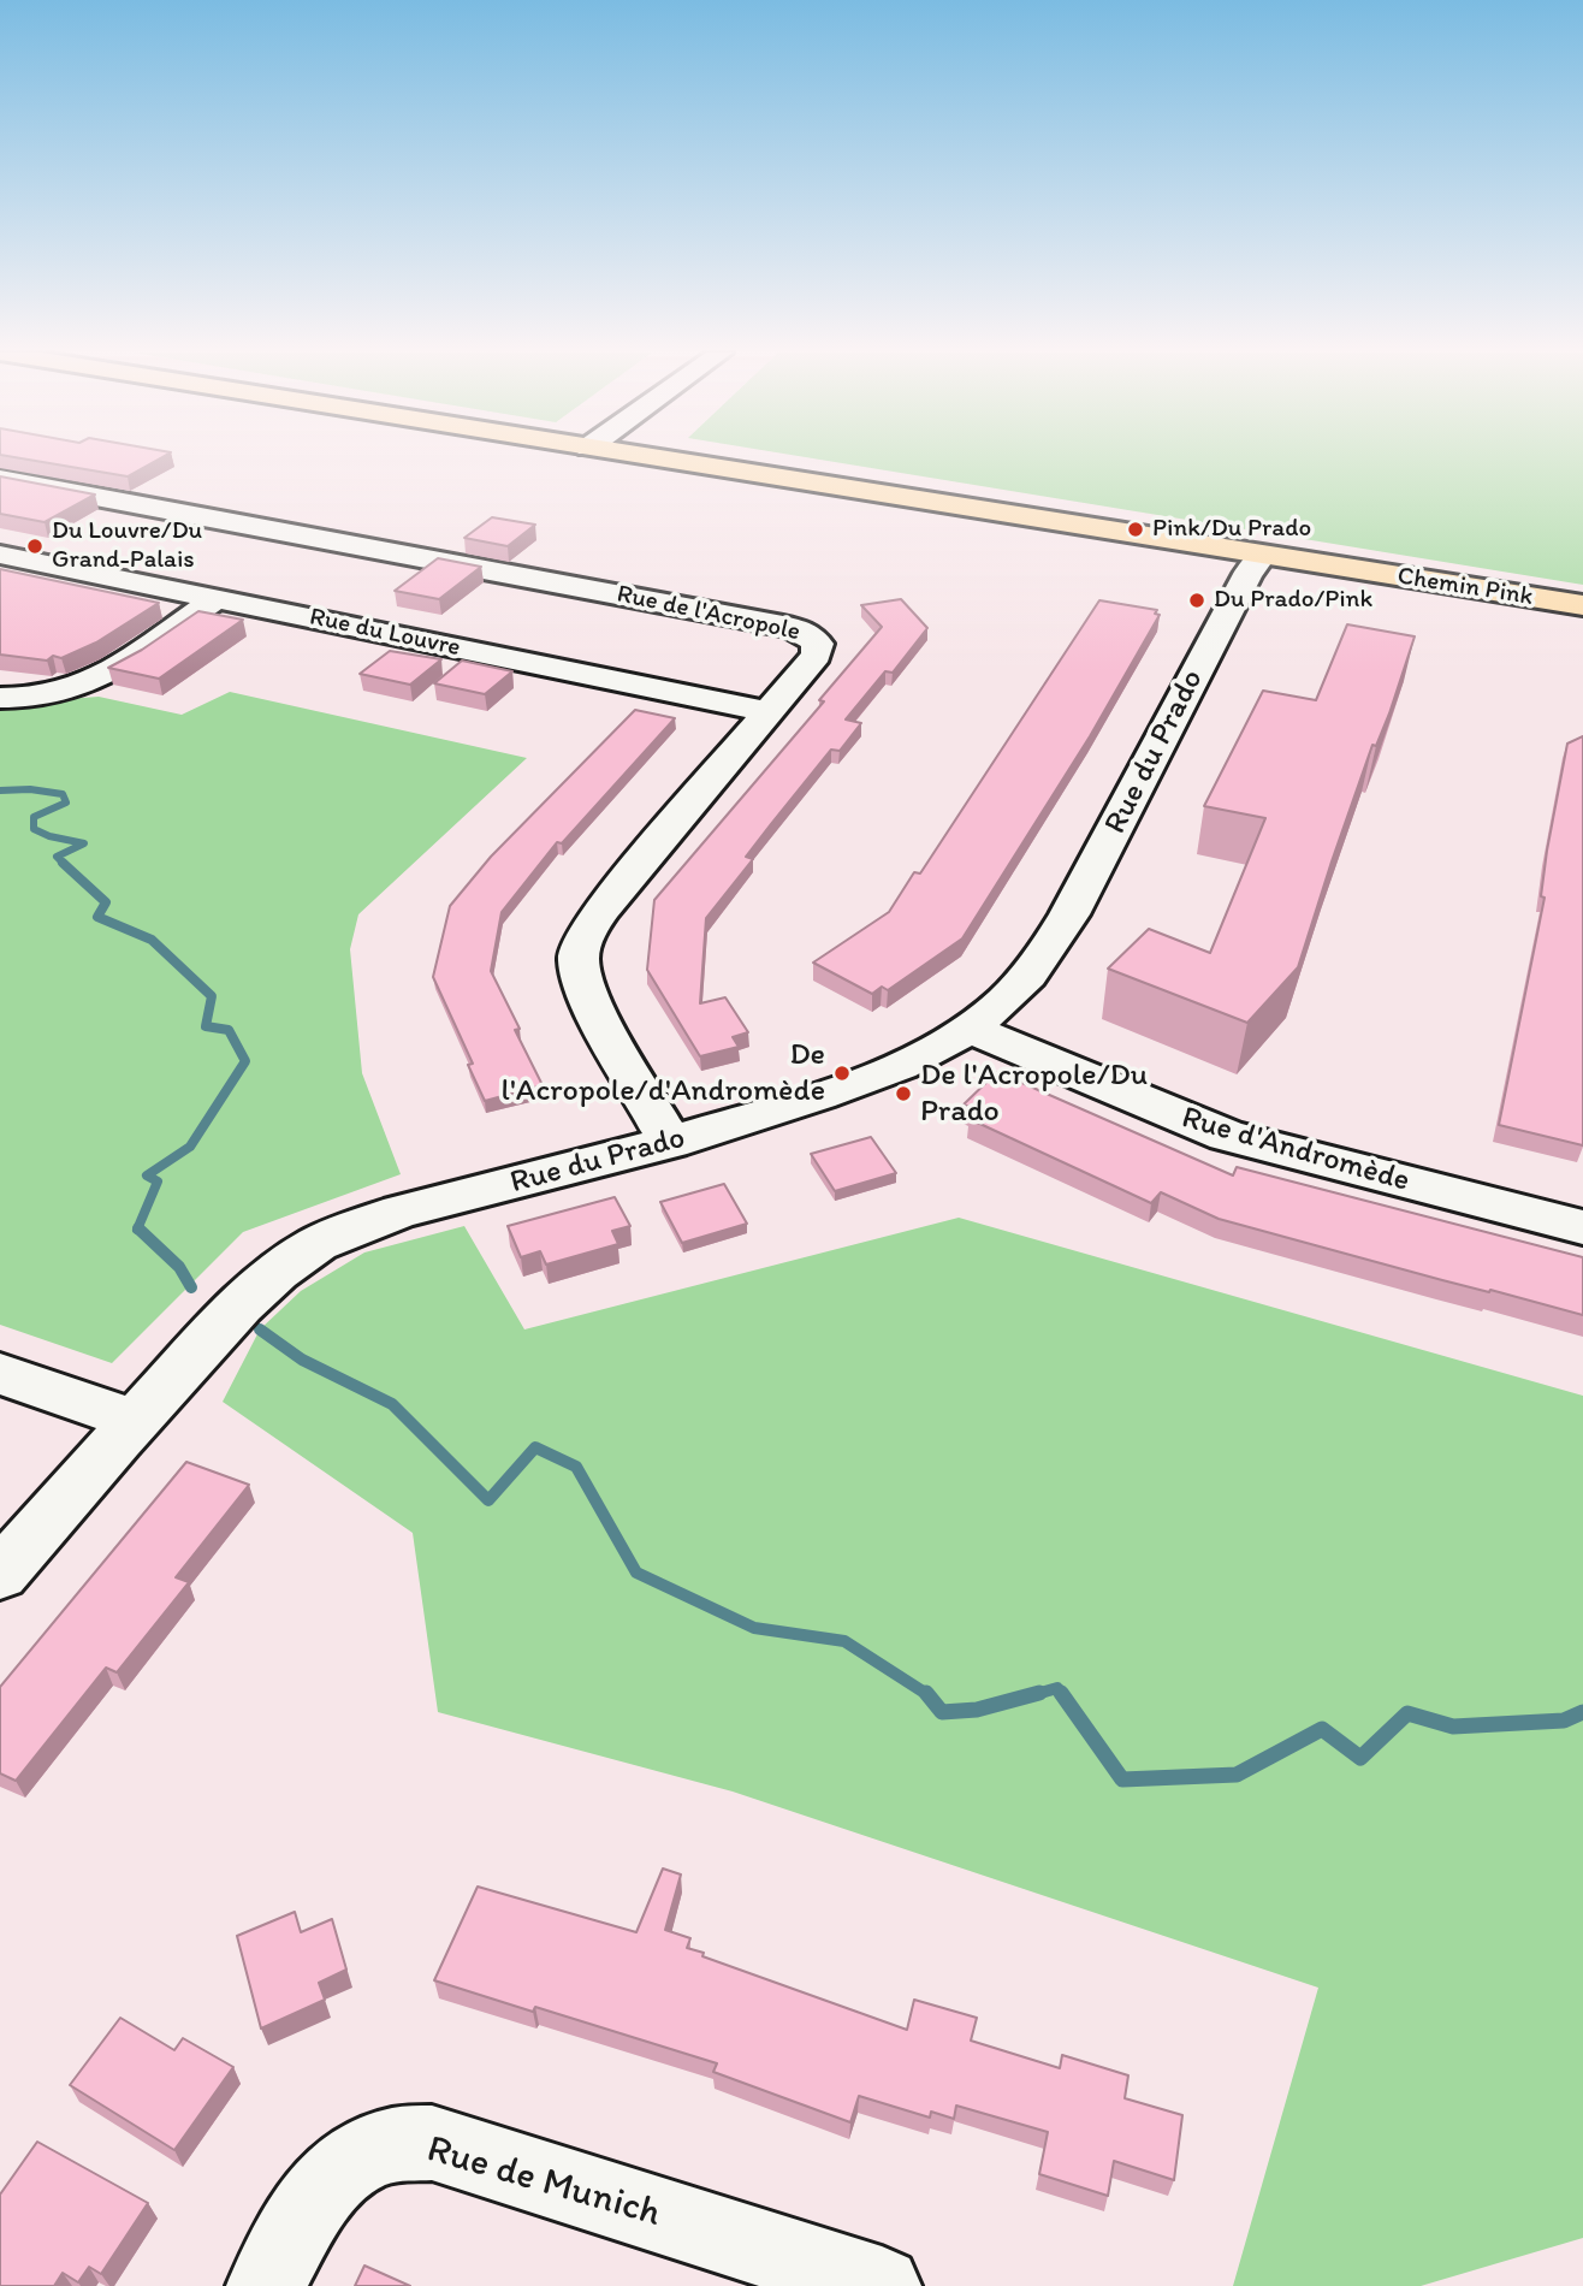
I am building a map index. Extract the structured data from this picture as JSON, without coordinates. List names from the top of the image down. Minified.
{"streets":{"main road":["Chemin Pink"],"street":["Rue de l'Acropole","Rue du Louvre","Rue du Prado","Rue d'Andromède","Rue de Munich"]},"crossings":[["Chemin Pink","Rue du Prado"],["Rue de l'Acropole","Rue du Louvre"],["Rue de l'Acropole","Rue du Prado"],["Rue du Prado","Rue d'Andromède"]],"places":["Pink/Du Prado","Du Louvre/Du Grand-Palais","Du Prado/Pink","De l'Acropole/d'Andromède","De l'Acropole/Du Prado"]}
